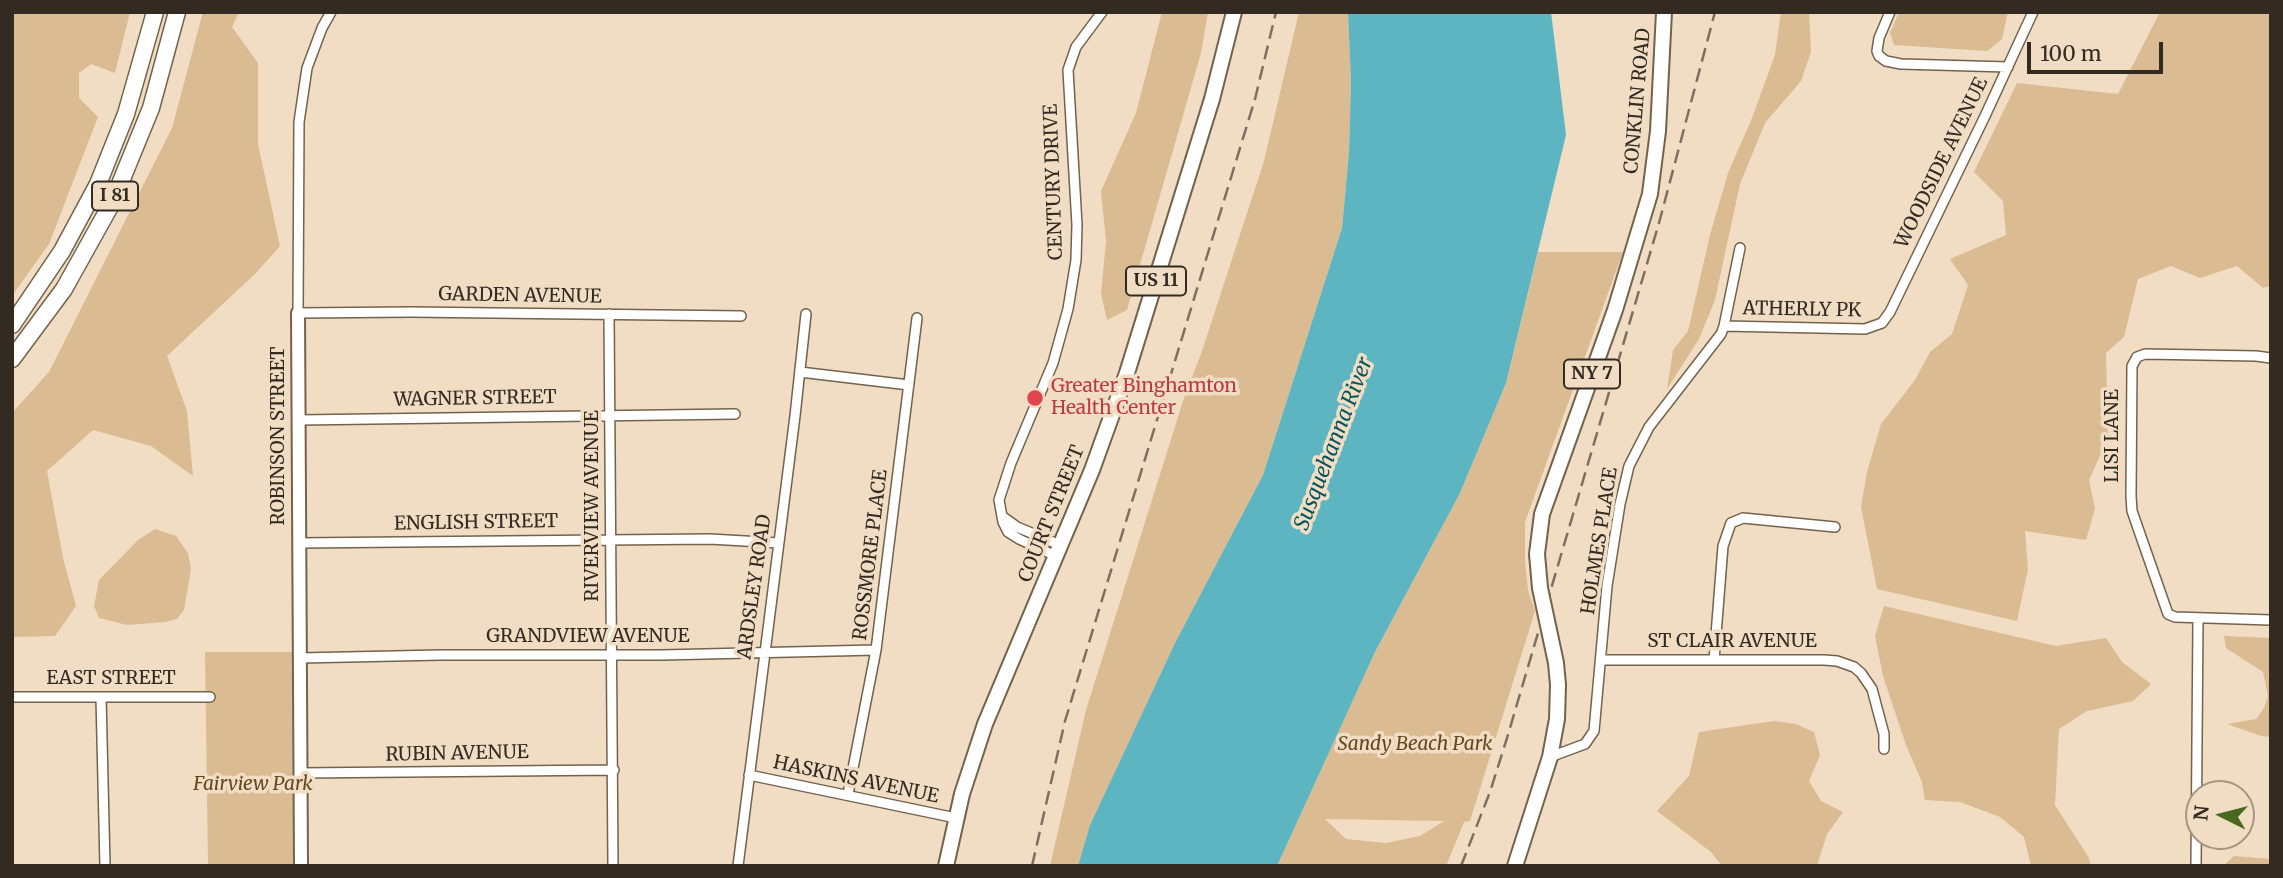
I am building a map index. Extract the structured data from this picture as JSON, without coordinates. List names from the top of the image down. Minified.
{"streets":{"highway":["I 81"],"main road":["CONKLIN ROAD","US 11","NY 7","COURT STREET"],"street":["WOODSIDE AVENUE","CENTURY DRIVE","GARDEN AVENUE","ATHERLY PK","WAGNER STREET","ROBINSON STREET","LISI LANE","RIVERVIEW AVENUE","ENGLISH STREET","HOLMES PLACE","ROSSMORE PLACE","ARDSLEY ROAD","GRANDVIEW AVENUE","ST CLAIR AVENUE","EAST STREET","RUBIN AVENUE","HASKINS AVENUE"]},"crossings":[["CONKLIN ROAD","NY 7"],["CONKLIN ROAD","HOLMES PLACE"],["WOODSIDE AVENUE","ATHERLY PK"],["CENTURY DRIVE","COURT STREET"],["GARDEN AVENUE","ROBINSON STREET"],["GARDEN AVENUE","RIVERVIEW AVENUE"],["ATHERLY PK","HOLMES PLACE"],["NY 7","HOLMES PLACE"],["WAGNER STREET","ROBINSON STREET"],["WAGNER STREET","RIVERVIEW AVENUE"],["ROBINSON STREET","ENGLISH STREET"],["ROBINSON STREET","GRANDVIEW AVENUE"],["ROBINSON STREET","RUBIN AVENUE"],["RIVERVIEW AVENUE","ENGLISH STREET"],["RIVERVIEW AVENUE","GRANDVIEW AVENUE"],["RIVERVIEW AVENUE","RUBIN AVENUE"],["COURT STREET","HASKINS AVENUE"],["ENGLISH STREET","ARDSLEY ROAD"],["HOLMES PLACE","ST CLAIR AVENUE"],["ROSSMORE PLACE","GRANDVIEW AVENUE"],["ROSSMORE PLACE","HASKINS AVENUE"],["ARDSLEY ROAD","GRANDVIEW AVENUE"],["ARDSLEY ROAD","HASKINS AVENUE"]],"water":["Susquehanna River"],"parks":["Sandy Beach Park","Fairview Park"],"places":["Greater Binghamton Health Center"],"scale_bar":"100 m","north":"left"}
